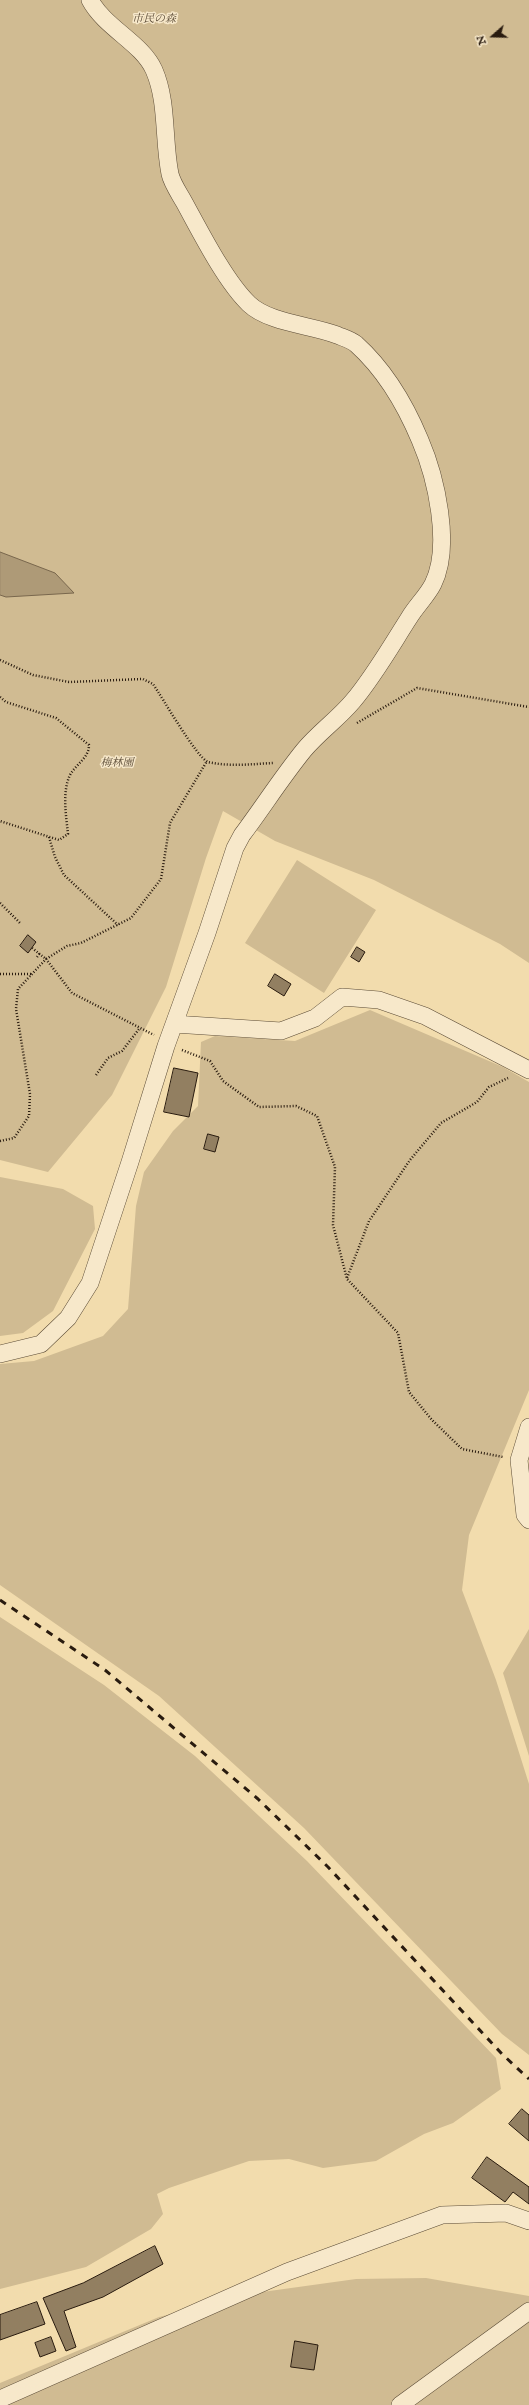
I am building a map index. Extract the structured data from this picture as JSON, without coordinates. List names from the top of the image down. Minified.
{"parks":["市民の森","梅林園"],"north":"left"}
